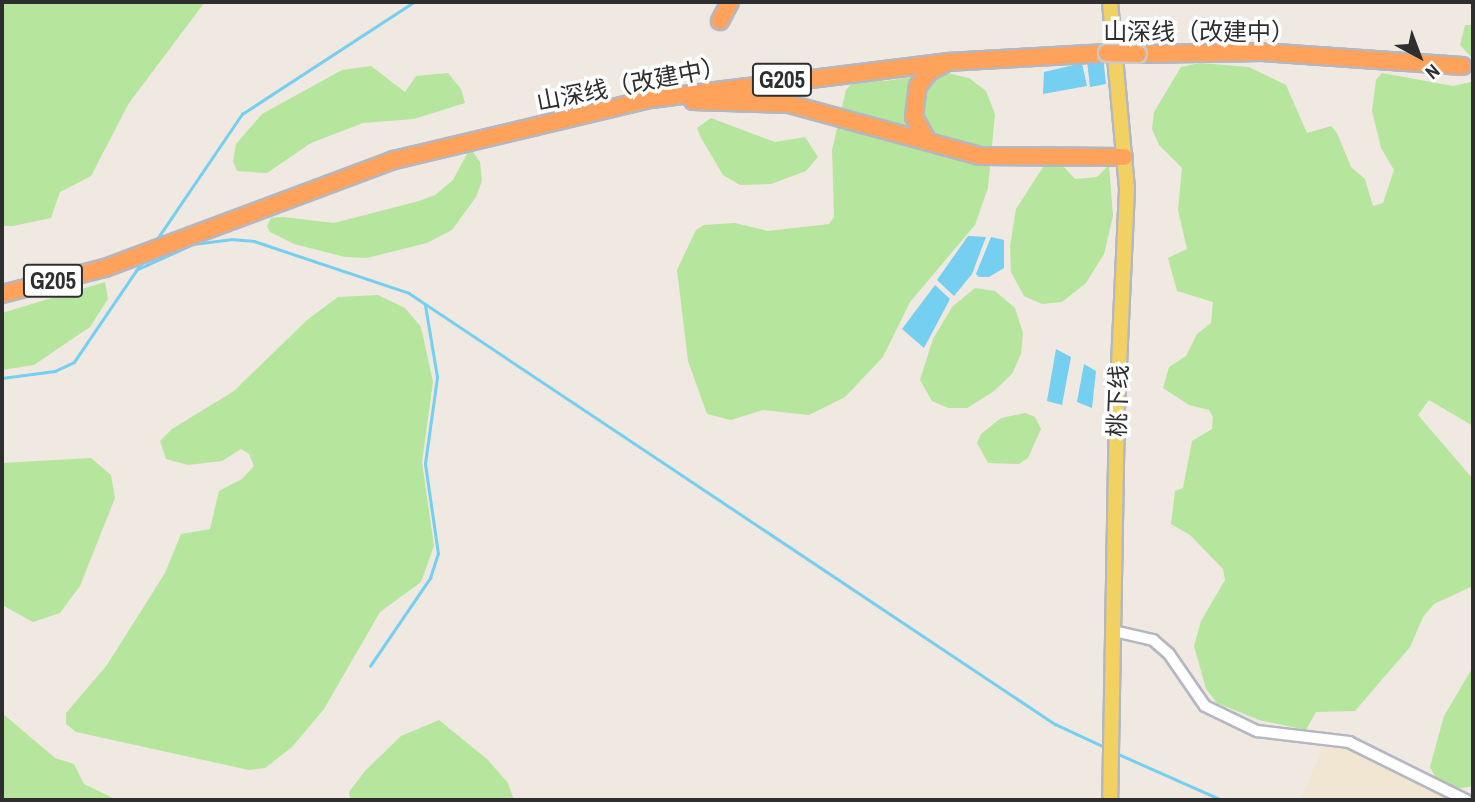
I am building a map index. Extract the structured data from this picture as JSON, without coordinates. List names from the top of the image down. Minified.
{"streets":{"highway":["山深线（改建中）","G205"],"main road":["桃下线"]},"north":"bottom right"}
